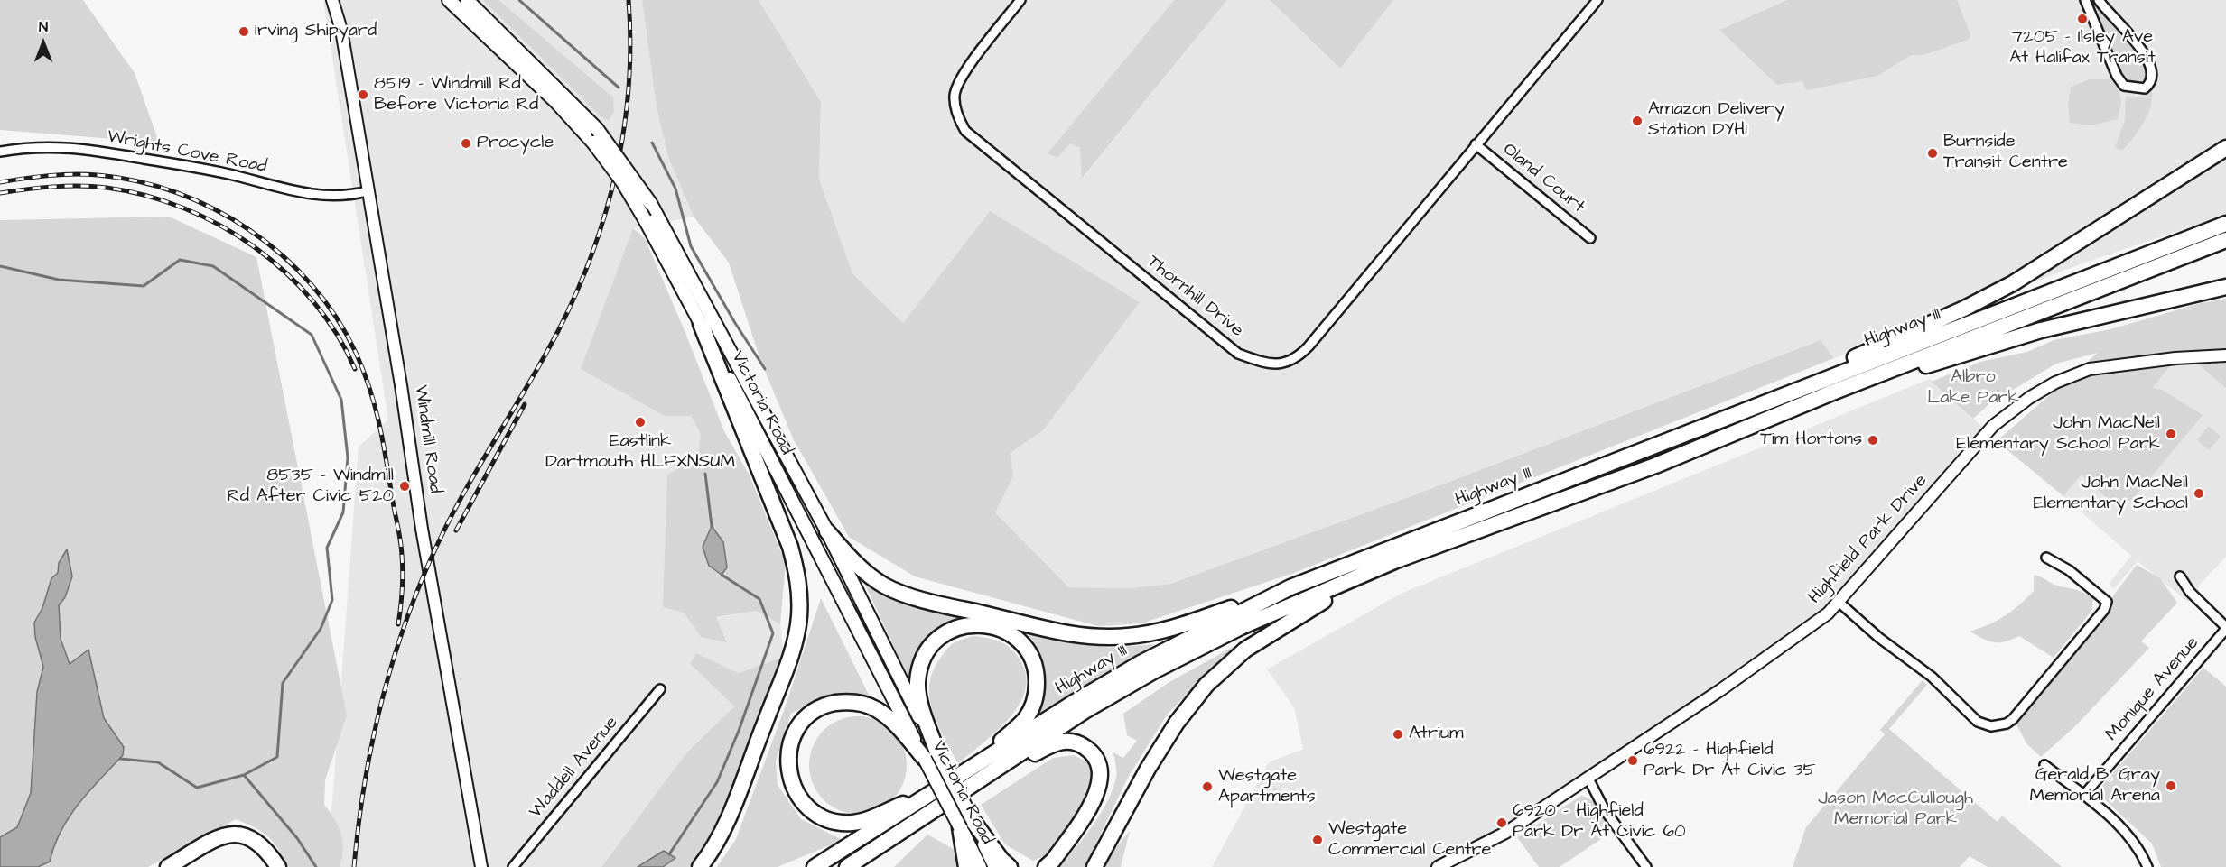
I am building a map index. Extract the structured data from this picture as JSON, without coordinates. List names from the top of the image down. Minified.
{"streets":{"highway":["Highway 111"],"main road":["Victoria Road"],"street":["Wrights Cove Road","Oland Court","Thornhill Drive","Windmill Road","Highfield Park Drive","Monique Avenue","Waddell Avenue"]},"crossings":[["Wrights Cove Road","Windmill Road"],["Oland Court","Thornhill Drive"]],"parks":["Albro Lake Park","Jason MacCullough Memorial Park"],"places":["7205 - Ilsley Ave At Halifax Transit","Irving Shipyard","8519 - Windmill Rd Before Victoria Rd","Amazon Delivery Station DYH1","Procycle","Burnside Transit Centre","Eastlink Dartmouth HLFXNSUM","John MacNeil Elementary School Park","Tim Hortons","8535 - Windmill Rd After Civic 520","John MacNeil Elementary School","Atrium","6922 - Highfield Park Dr At Civic 35","Gerald B. Gray Memorial Arena","Westgate Apartments","6920 - Highfield Park Dr At Civic 60","Westgate Commercial Centre"],"north":"top"}
